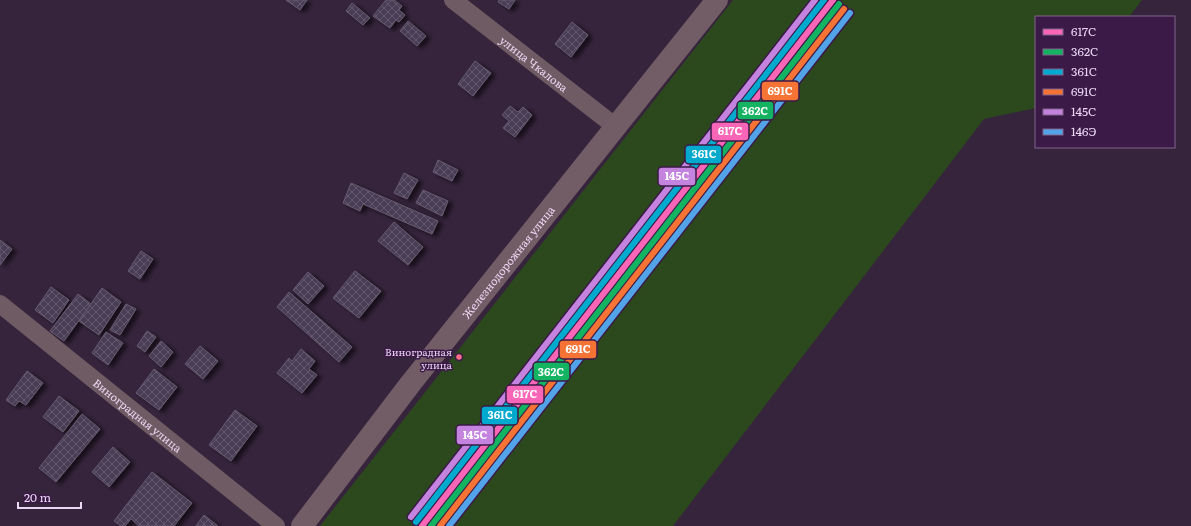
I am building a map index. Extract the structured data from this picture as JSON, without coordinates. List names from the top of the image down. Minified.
{"streets":{"main road":["Железнодорожная улица"],"street":["улица Чкалова","Виноградная улица"]},"crossings":[["улица Чкалова","Железнодорожная улица"]],"places":["Виноградная улица"],"lines":["transit line 617C","transit line 361С","transit line 145С","transit line 362С","transit line 691С","transit line 146Э"],"legend":["617C","362С","361С","691С","145С","146Э"],"scale_bar":"20 m"}
